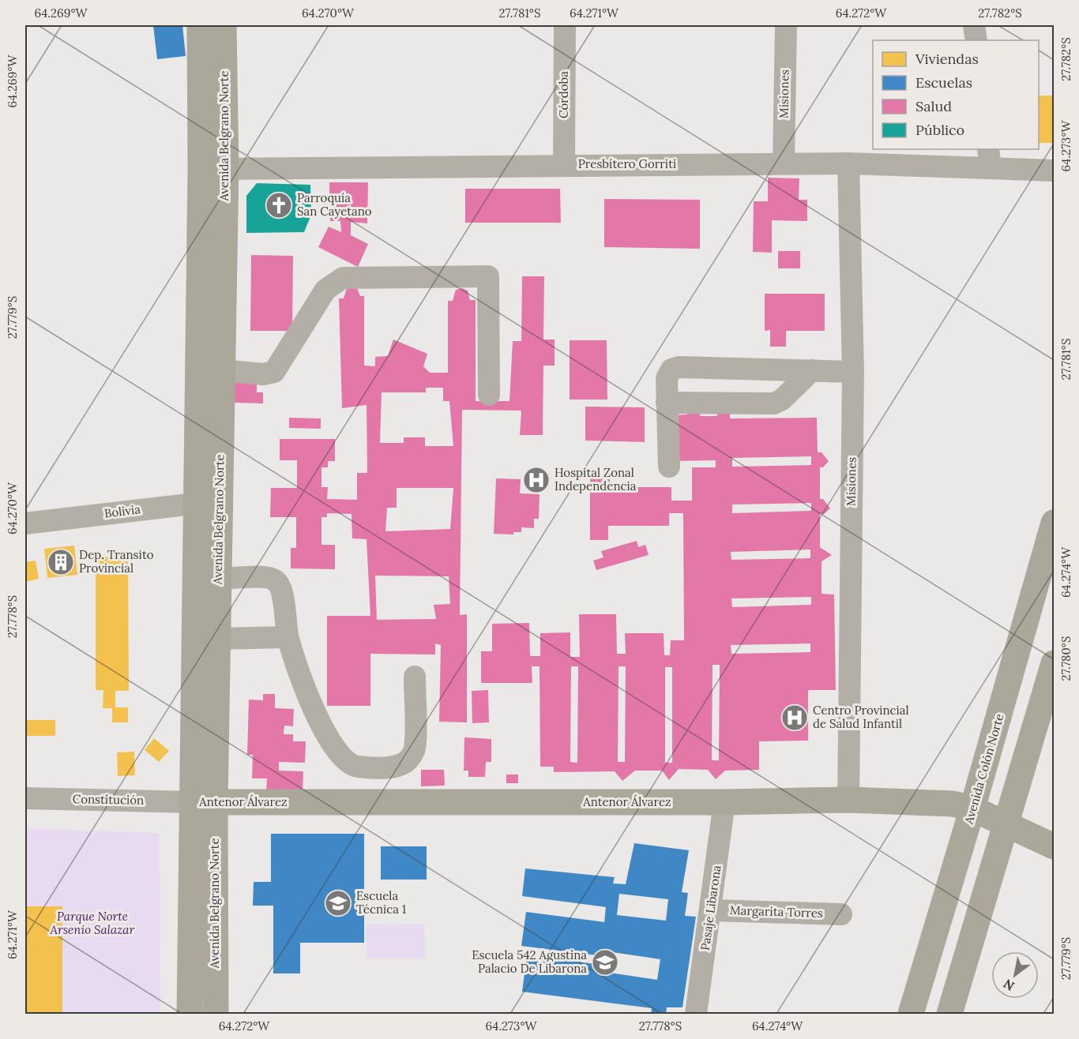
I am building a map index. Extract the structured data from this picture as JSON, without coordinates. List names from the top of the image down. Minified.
{"streets":{"main road":["Avenida Belgrano Norte","Avenida Colón Norte","Antenor Álvarez"],"street":["Misiones","Córdoba","Presbítero Gorriti","Bolivia","Constitución","Pasaje Libarona","Margarita Torres"]},"crossings":[["Misiones","Presbítero Gorriti"],["Misiones","Antenor Álvarez"],["Córdoba","Presbítero Gorriti"],["Avenida Belgrano Norte","Presbítero Gorriti"],["Avenida Belgrano Norte","Bolivia"],["Avenida Belgrano Norte","Constitución"],["Avenida Belgrano Norte","Antenor Álvarez"],["Avenida Colón Norte","Antenor Álvarez"],["Constitución","Antenor Álvarez"],["Antenor Álvarez","Pasaje Libarona"],["Pasaje Libarona","Margarita Torres"]],"parks":["Parque Norte Arsenio Salazar"],"places":{"church":["Parroquía San Cayetano"],"hospital":["Hospital Zonal Independencia","Centro Provincial de Salud Infantil"],"building":["Dep. Transito Provincial"],"school or university":["Escuela Técnica 1","Escuela 542 Agustina Palacio De Libarona"]},"legend":["Viviendas","Escuelas","Salud","Público"],"north":"bottom left","coordinates":["64.269°W","64.270°W","27.781°S","64.271°W","64.272°W","27.782°S","64.273°W","27.779°S","64.274°W","27.778°S","27.780°S"]}
